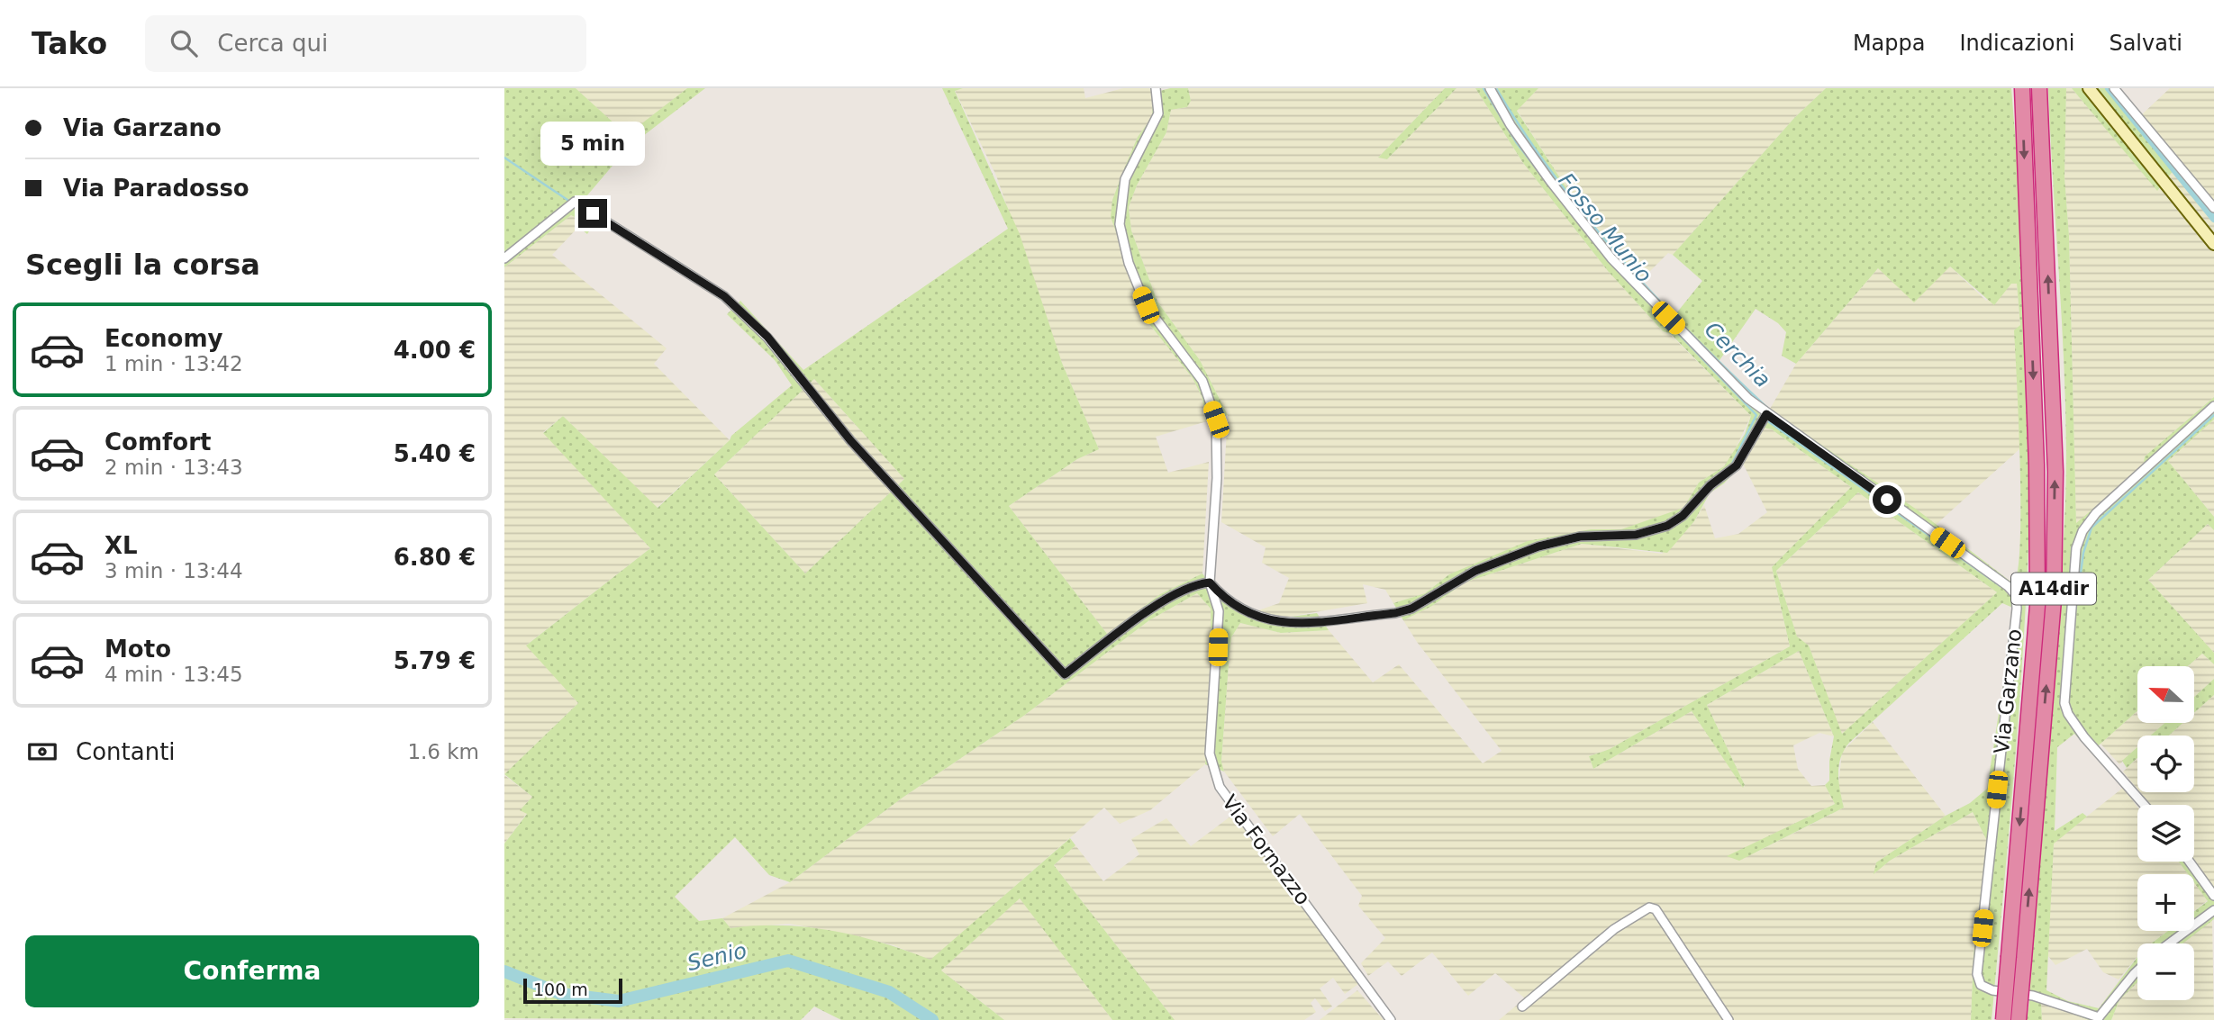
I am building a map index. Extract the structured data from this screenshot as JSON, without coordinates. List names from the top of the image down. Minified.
{"streets":{"highway":["A14dir"],"street":["Via Garzano","Via Fornazzo"]},"water":["Fosso Munio","Cerchia","Senio"],"scale_bar":"100 m","north":"left","page":{"header":"Tako","search":"Cerca qui","nav":["Mappa","Indicazioni","Salvati"],"banner":["Via Garzano","Via Paradosso"],"bubble":"5 min","heading":"Scegli la corsa","list":[{"name":"Economy","note":"1 min · 13:42","value":"4.00 €"},{"name":"Comfort","note":"2 min · 13:43","value":"5.40 €"},{"name":"XL","note":"3 min · 13:44","value":"6.80 €"},{"name":"Moto","note":"4 min · 13:45","value":"5.79 €"}],"map_buttons":["+","−"],"pay":["Contanti","1.6 km"],"buttons":"Conferma","scale":"100 m"}}
